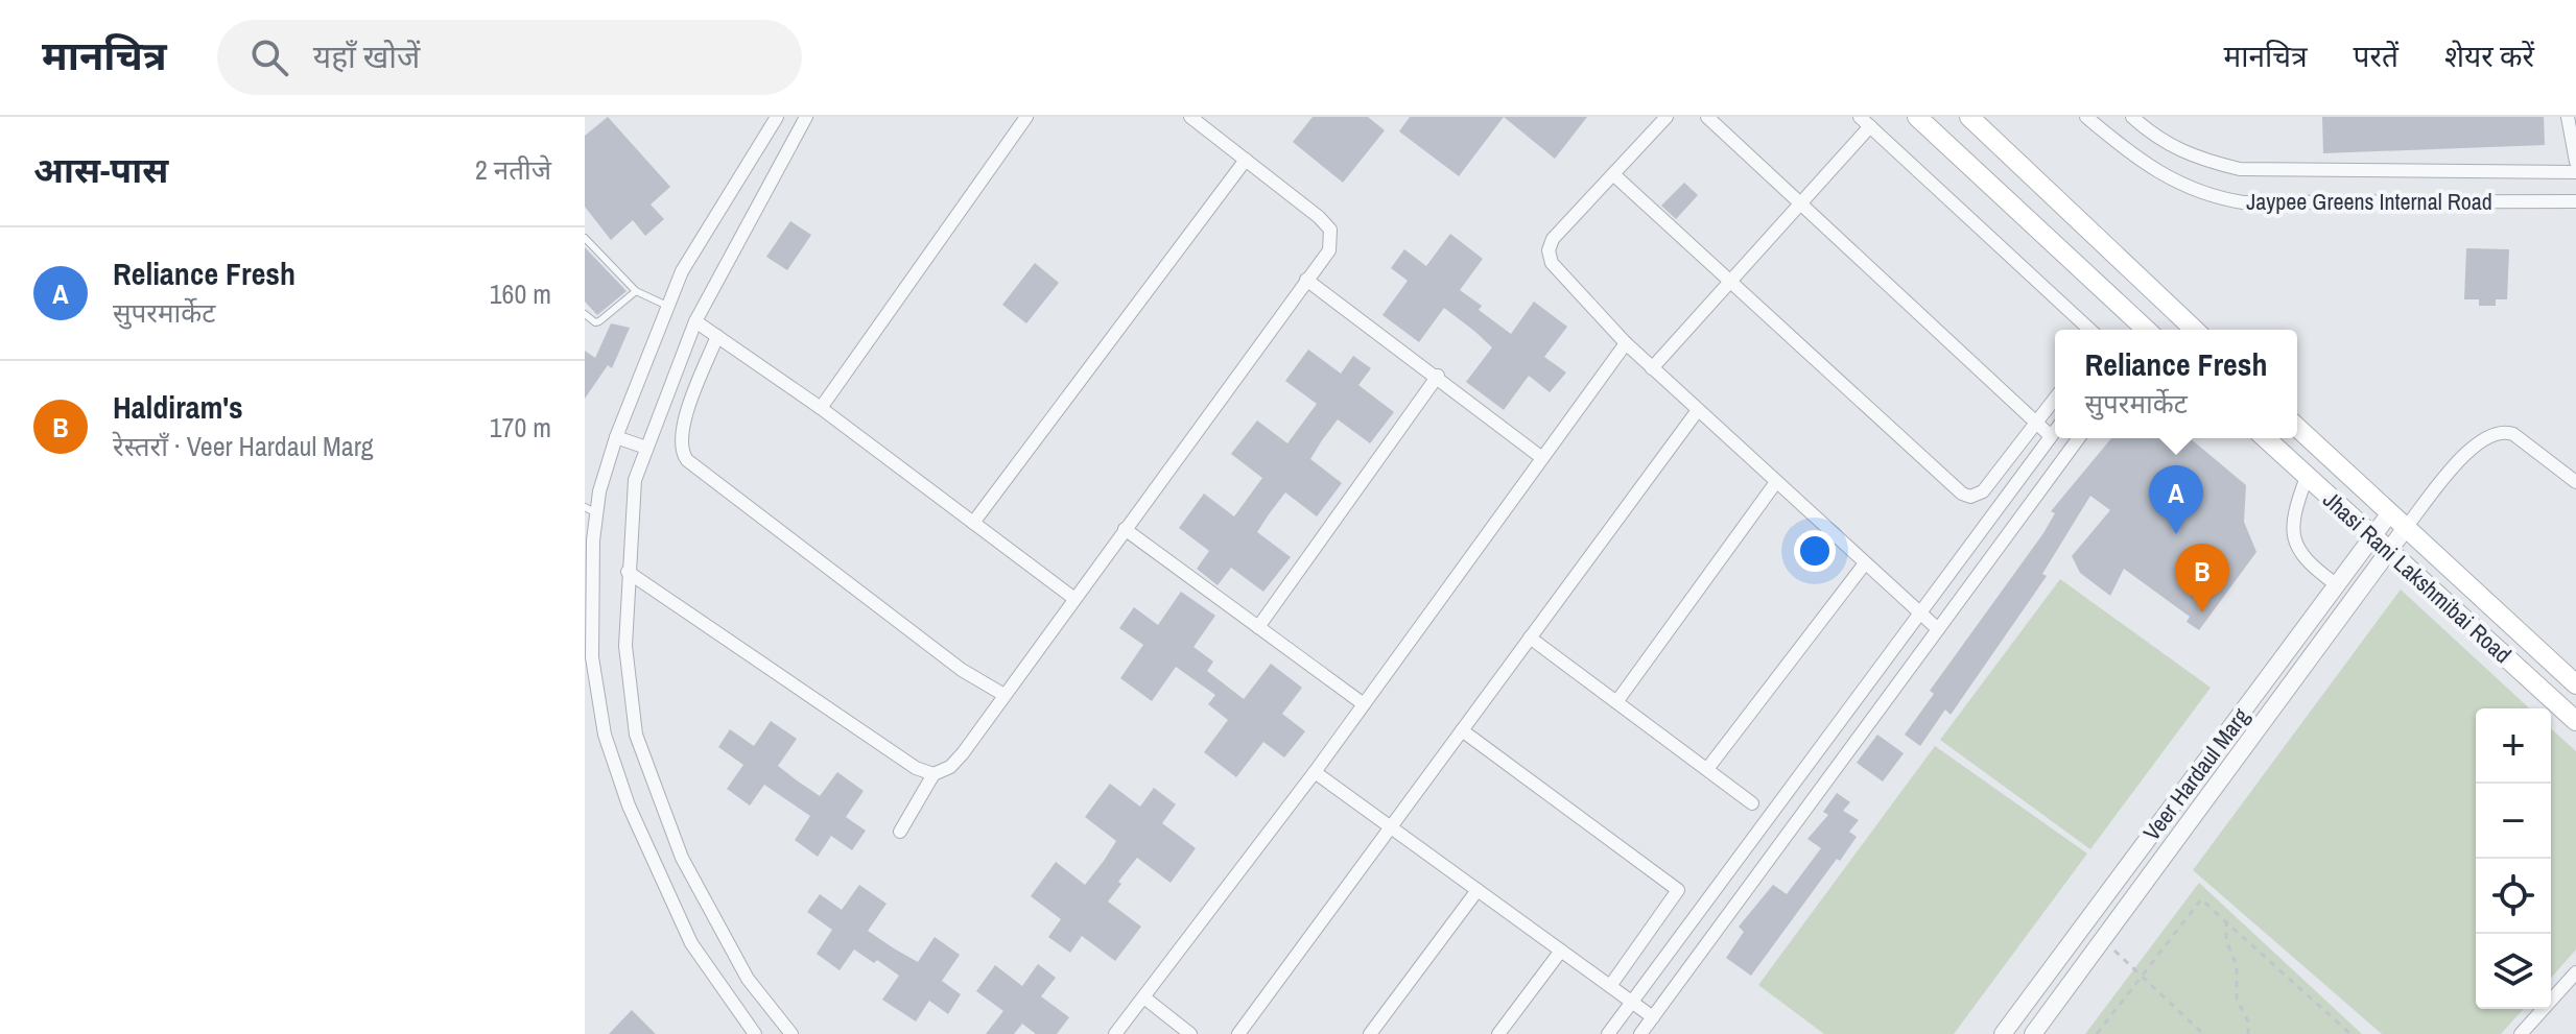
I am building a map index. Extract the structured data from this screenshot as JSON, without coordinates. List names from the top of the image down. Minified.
{"streets":{"main road":["Jhasi Rani Lakshmibai Road"],"street":["Jaypee Greens Internal Road","Veer Hardaul Marg"]},"crossings":[["Jhasi Rani Lakshmibai Road","Veer Hardaul Marg"]],"page":{"header":"मानचित्र","search":"यहाँ खोजें","nav":["मानचित्र","परतें","शेयर करें"],"heading":["आस-पास","2 नतीजे"],"list":[{"mark":"A","name":"Reliance Fresh","note":"सुपरमार्केट","value":"160 m"},{"mark":"B","name":"Haldiram's","note":"रेस्तराँ · Veer Hardaul Marg","value":"170 m"}],"popup":["Reliance Fresh","सुपरमार्केट"],"pins":["A","B"],"map_buttons":["+","−"]}}
